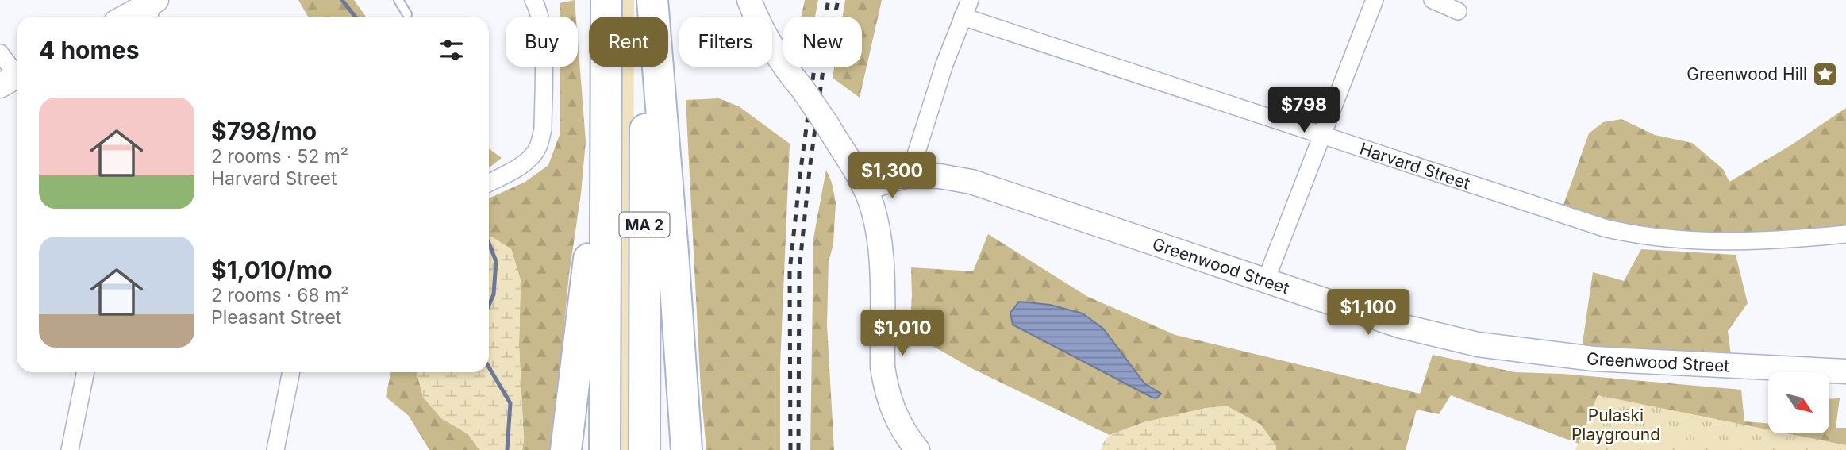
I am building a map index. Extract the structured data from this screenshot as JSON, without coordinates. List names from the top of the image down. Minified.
{"streets":{"highway":["MA 2"],"street":["Harvard Street","Greenwood Street"]},"parks":["Pulaski Playground"],"places":{"place":["Greenwood Hill"]},"north":"bottom right","page":{"chip":["Buy","Rent","Filters","New"],"heading":"4 homes","list":[{"name":"$798/mo","note":"2 rooms · 52 m² · Harvard Street"},{"name":"$1,010/mo","note":"2 rooms · 68 m² · Pleasant Street"}],"price":["$798","$1,300","$1,100","$1,010"]}}
